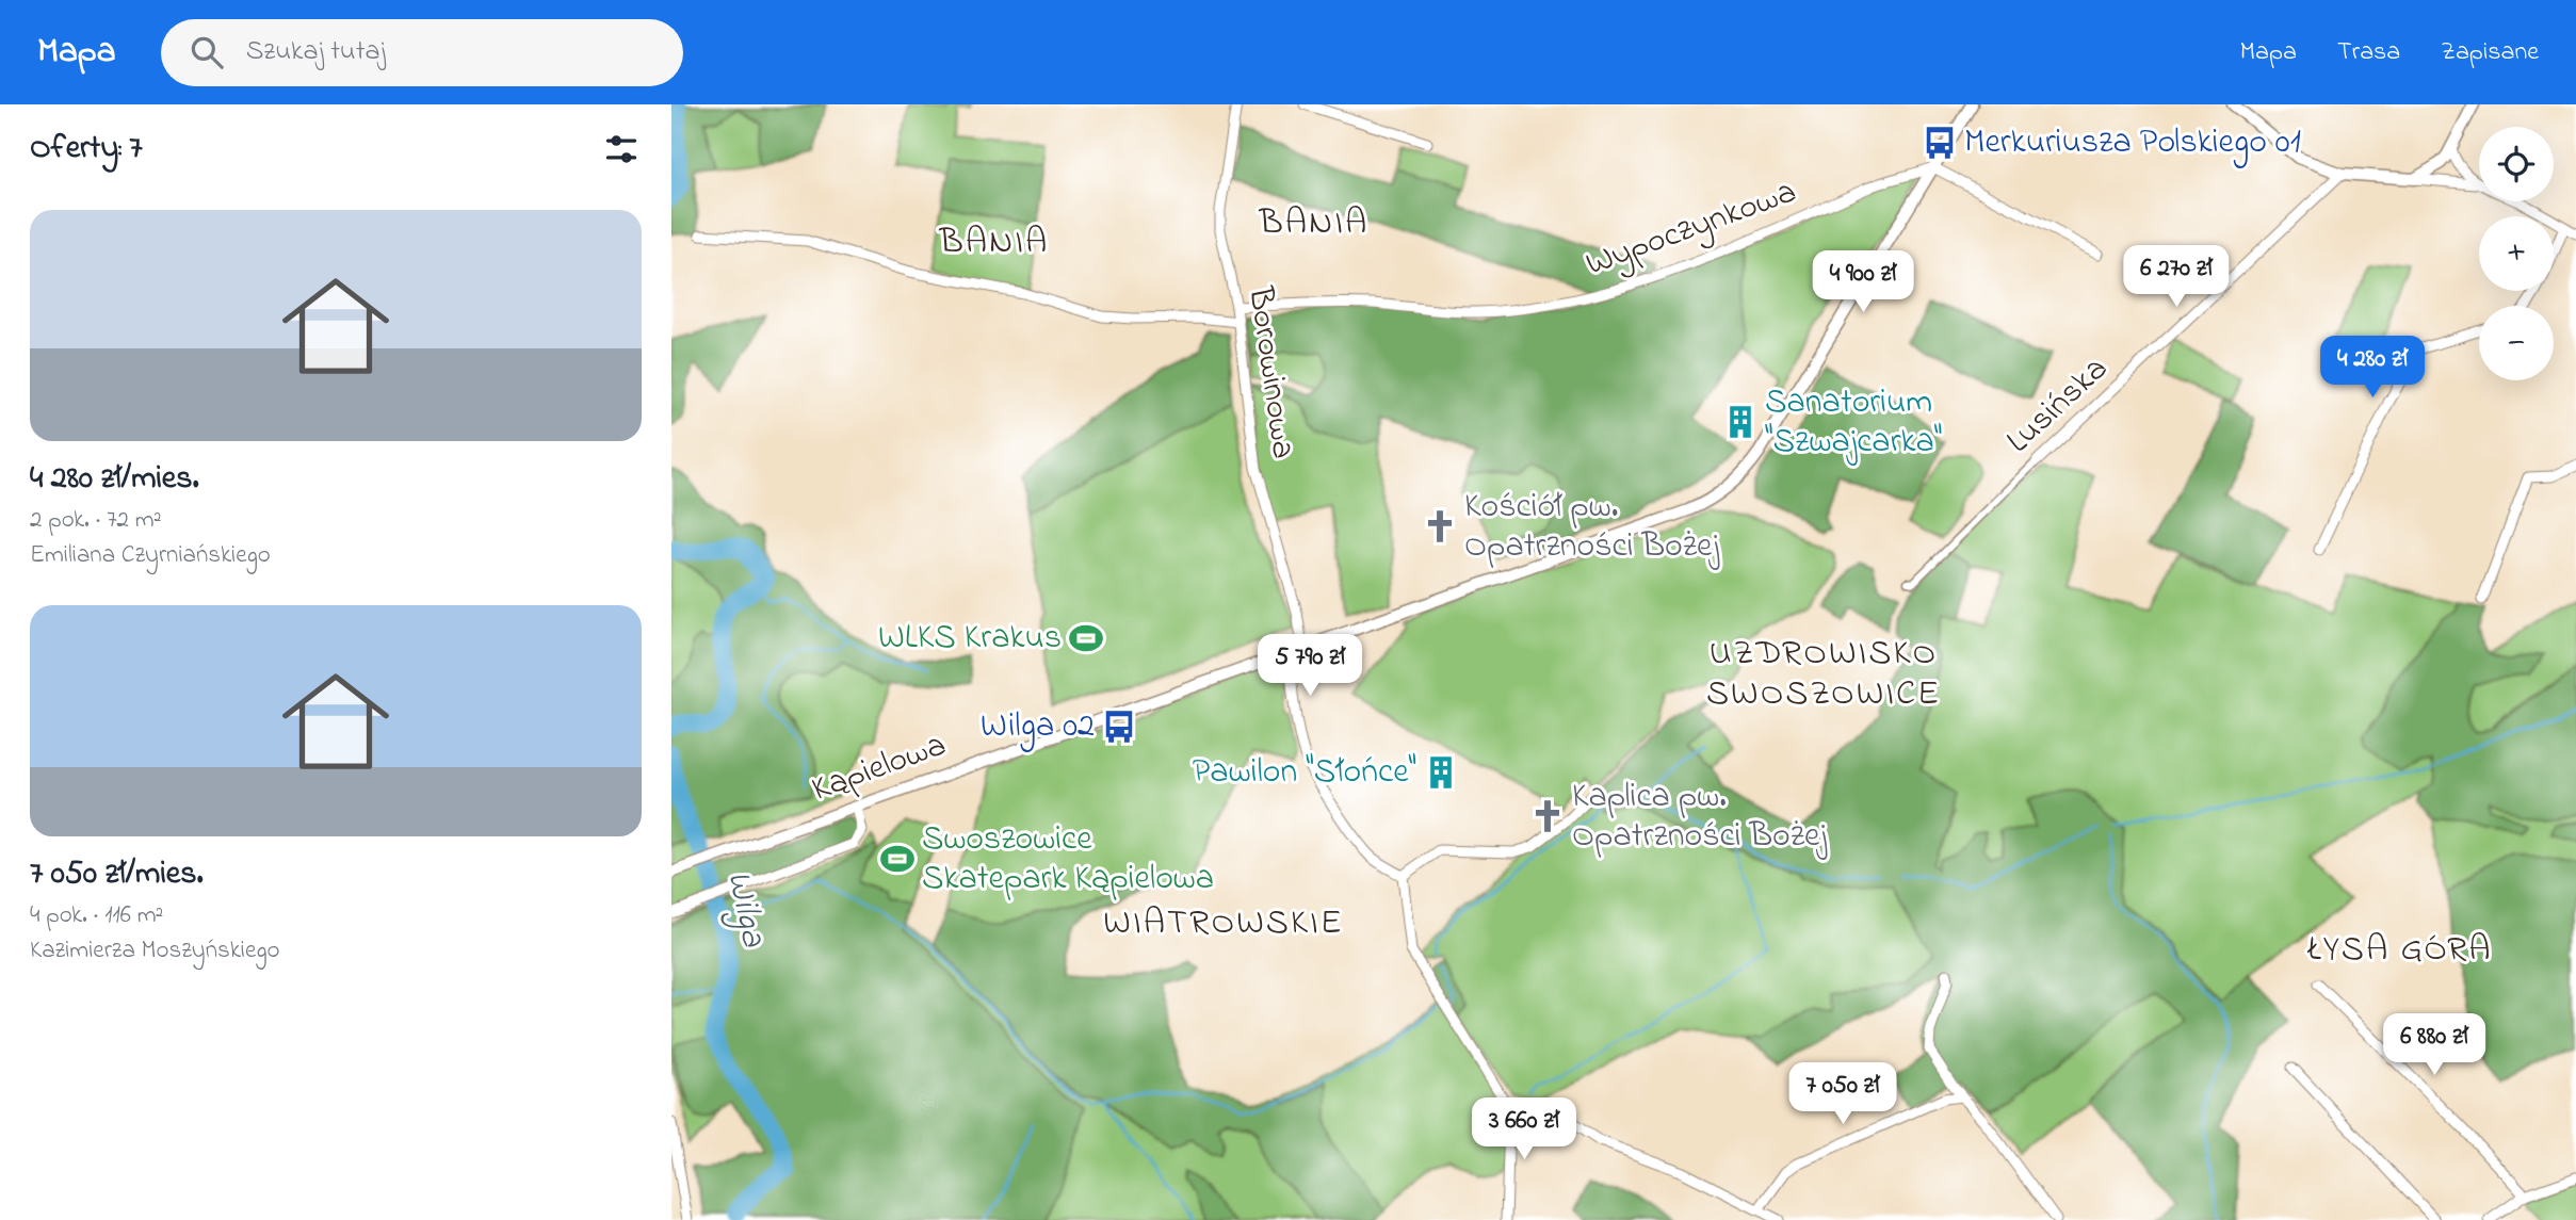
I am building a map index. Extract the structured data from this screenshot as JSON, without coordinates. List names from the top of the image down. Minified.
{"streets":{"street":["Wypoczynkowa","Borowinowa","Lusińska","Kąpielowa"]},"crossings":[["Wypoczynkowa","Borowinowa"],["Wypoczynkowa","Kąpielowa"],["Borowinowa","Kąpielowa"]],"districts":["BANIA","BANIA","UZDROWISKO SWOSZOWICE","WIATROWSKIE","ŁYSA GÓRA"],"water":["Wilga"],"places":{"bus stop":["Merkuriusza Polskiego 01","Wilga 02"],"building":["Sanatorium \"Szwajcarka\"","Pawilon \"Słońce\""],"church":["Kościół pw. Opatrzności Bożej","Kaplica pw. Opatrzności Bożej"],"sports":["WLKS Krakus","Swoszowice Skatepark Kąpielowa"]},"page":{"header":"Mapa","search":"Szukaj tutaj","nav":["Mapa","Trasa","Zapisane"],"heading":"Oferty: 7","map_buttons":["+","−"],"list":[{"name":"4 280 zł/mies.","note":"2 pok. · 72 m² · Emiliana Czyrniańskiego"},{"name":"7 050 zł/mies.","note":"4 pok. · 116 m² · Kazimierza Moszyńskiego"}],"price":["6 270 zł","4 900 zł","4 280 zł","5 790 zł","6 880 zł","7 050 zł","3 660 zł"]}}
